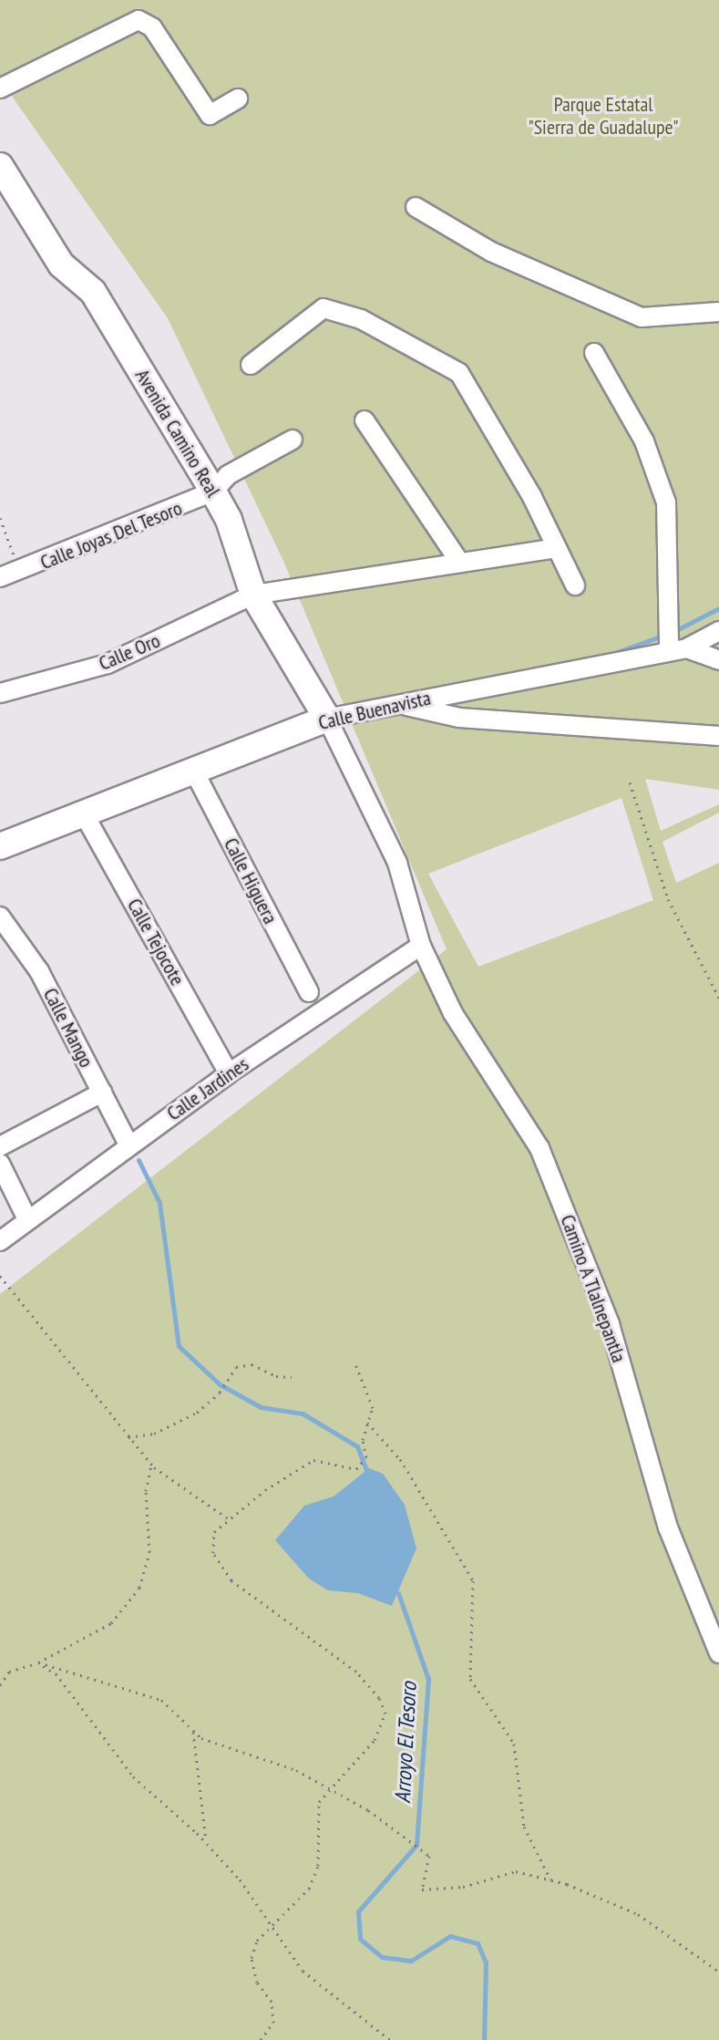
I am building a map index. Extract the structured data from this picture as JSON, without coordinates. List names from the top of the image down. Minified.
{"streets":{"street":["Avenida Camino Real","Calle Joyas Del Tesoro","Calle Oro","Calle Buenavista","Calle Higuera","Calle Tejocote","Calle Mango","Calle Jardines","Camino A Tlalnepantla"]},"crossings":[["Avenida Camino Real","Calle Joyas Del Tesoro"],["Avenida Camino Real","Calle Oro"],["Avenida Camino Real","Calle Buenavista"],["Avenida Camino Real","Camino A Tlalnepantla"],["Calle Buenavista","Calle Higuera"],["Calle Buenavista","Calle Tejocote"],["Calle Buenavista","Camino A Tlalnepantla"],["Calle Tejocote","Calle Jardines"],["Calle Mango","Calle Jardines"],["Calle Jardines","Camino A Tlalnepantla"]],"water":["Arroyo El Tesoro"],"parks":["Parque Estatal \"Sierra de Guadalupe\""]}
